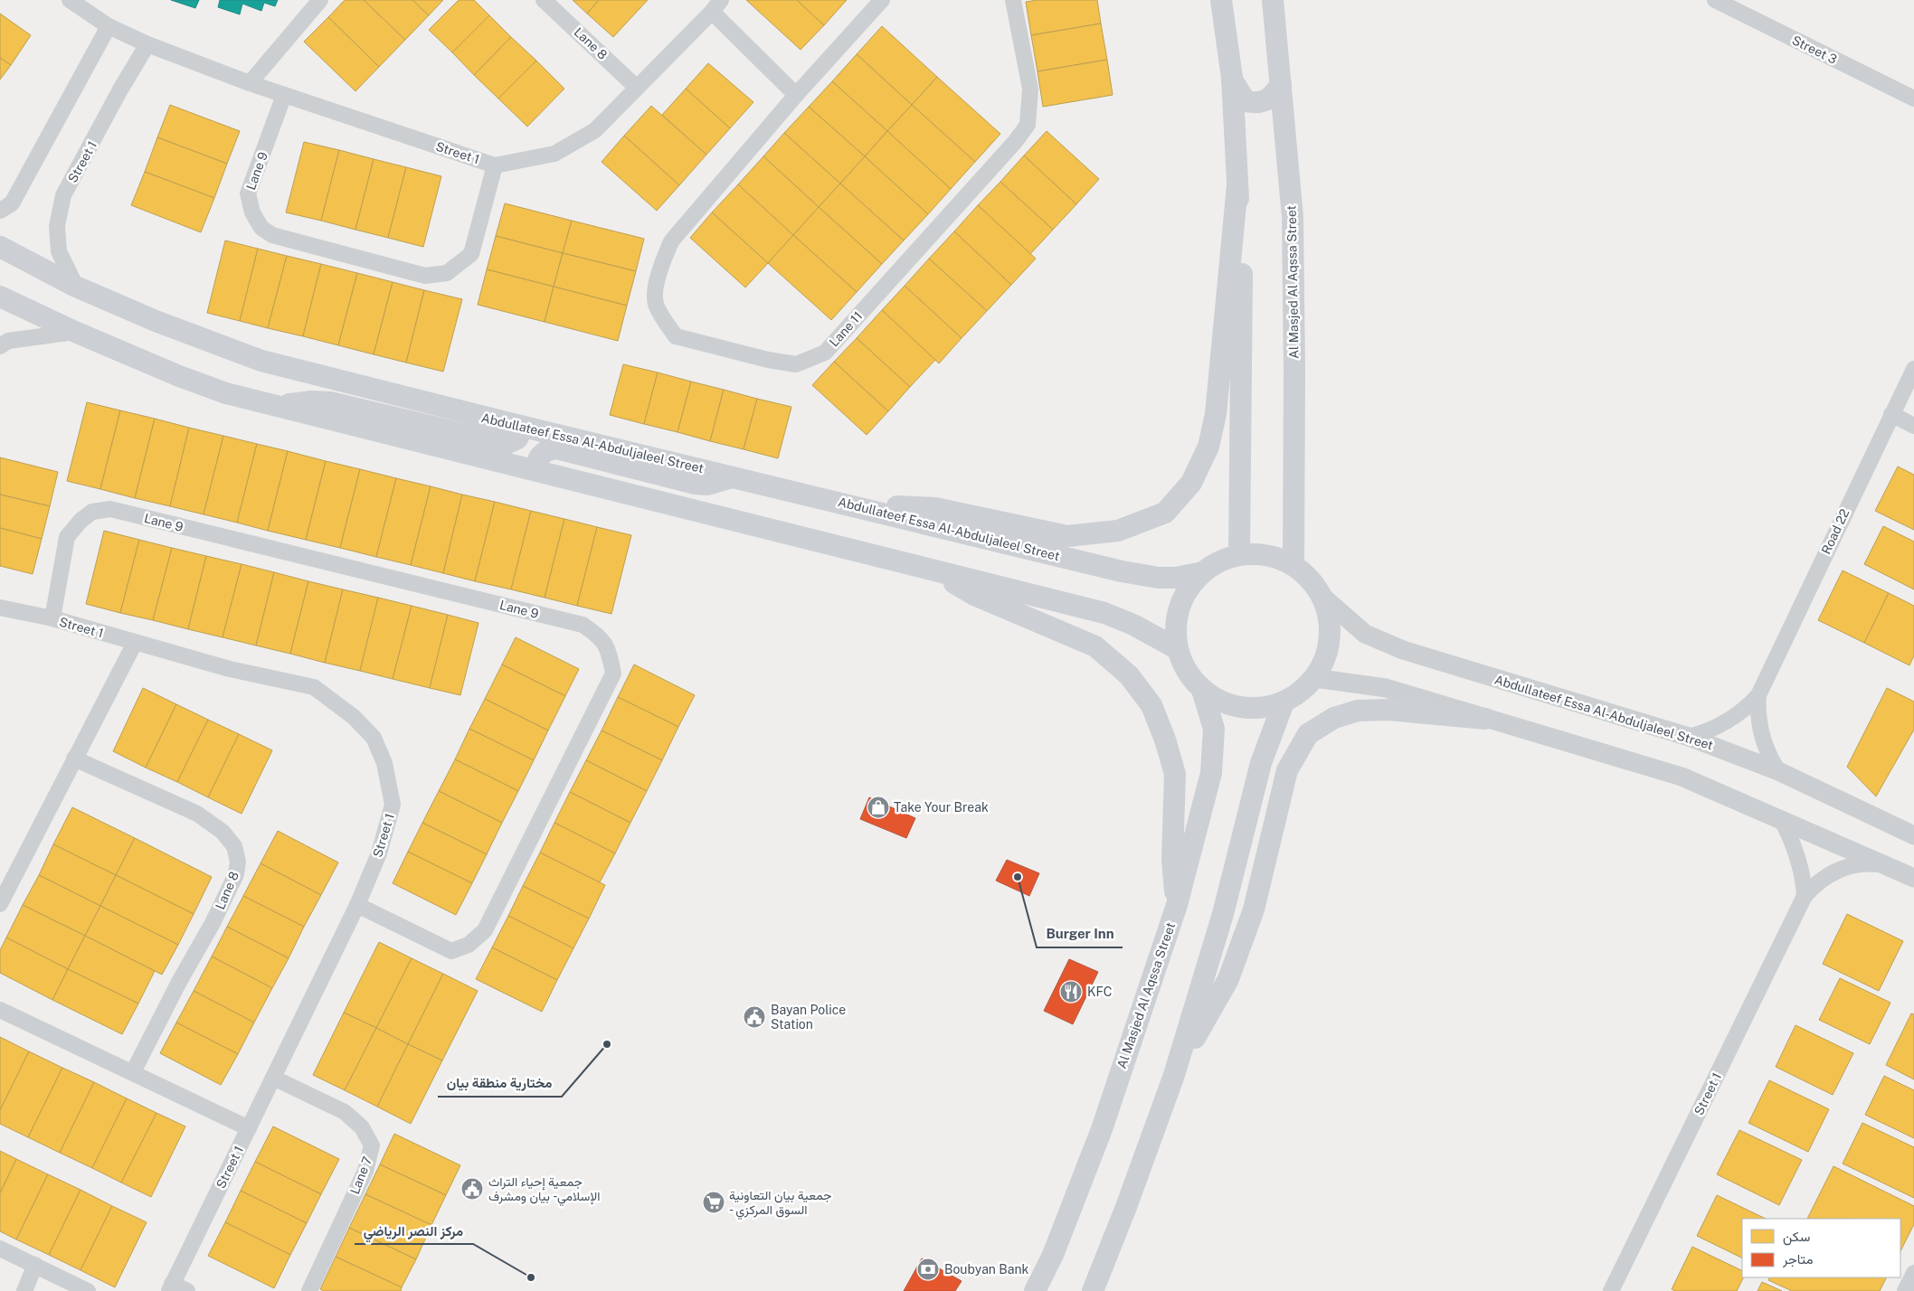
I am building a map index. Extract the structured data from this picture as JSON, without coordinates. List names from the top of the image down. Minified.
{"streets":{"main road":["Al Masjed Al Aqssa Street","Abdullateef Essa Al-Abduljaleel Street"],"street":["Lane 8","Street 3","Street 1","Lane 9","Lane 11","Road 22","Lane 7"]},"crossings":[["Lane 8","Street 1"],["Street 1","Lane 9"],["Street 1","Abdullateef Essa Al-Abduljaleel Street"],["Street 1","Lane 7"],["Al Masjed Al Aqssa Street","Abdullateef Essa Al-Abduljaleel Street"],["Abdullateef Essa Al-Abduljaleel Street","Road 22"]],"places":{"shop":["Take Your Break"],"other":["Burger Inn","مختارية منطقة بيان","مركز النصر الرياضي"],"restaurant":["KFC"],"public building":["Bayan Police Station","جمعية إحياء التراث الإسلامي - بيان ومشرف"],"supermarket":["جمعية بيان التعاونية - السوق المركزي"],"bank":["Boubyan Bank"]},"legend":["سكن","متاجر"]}
